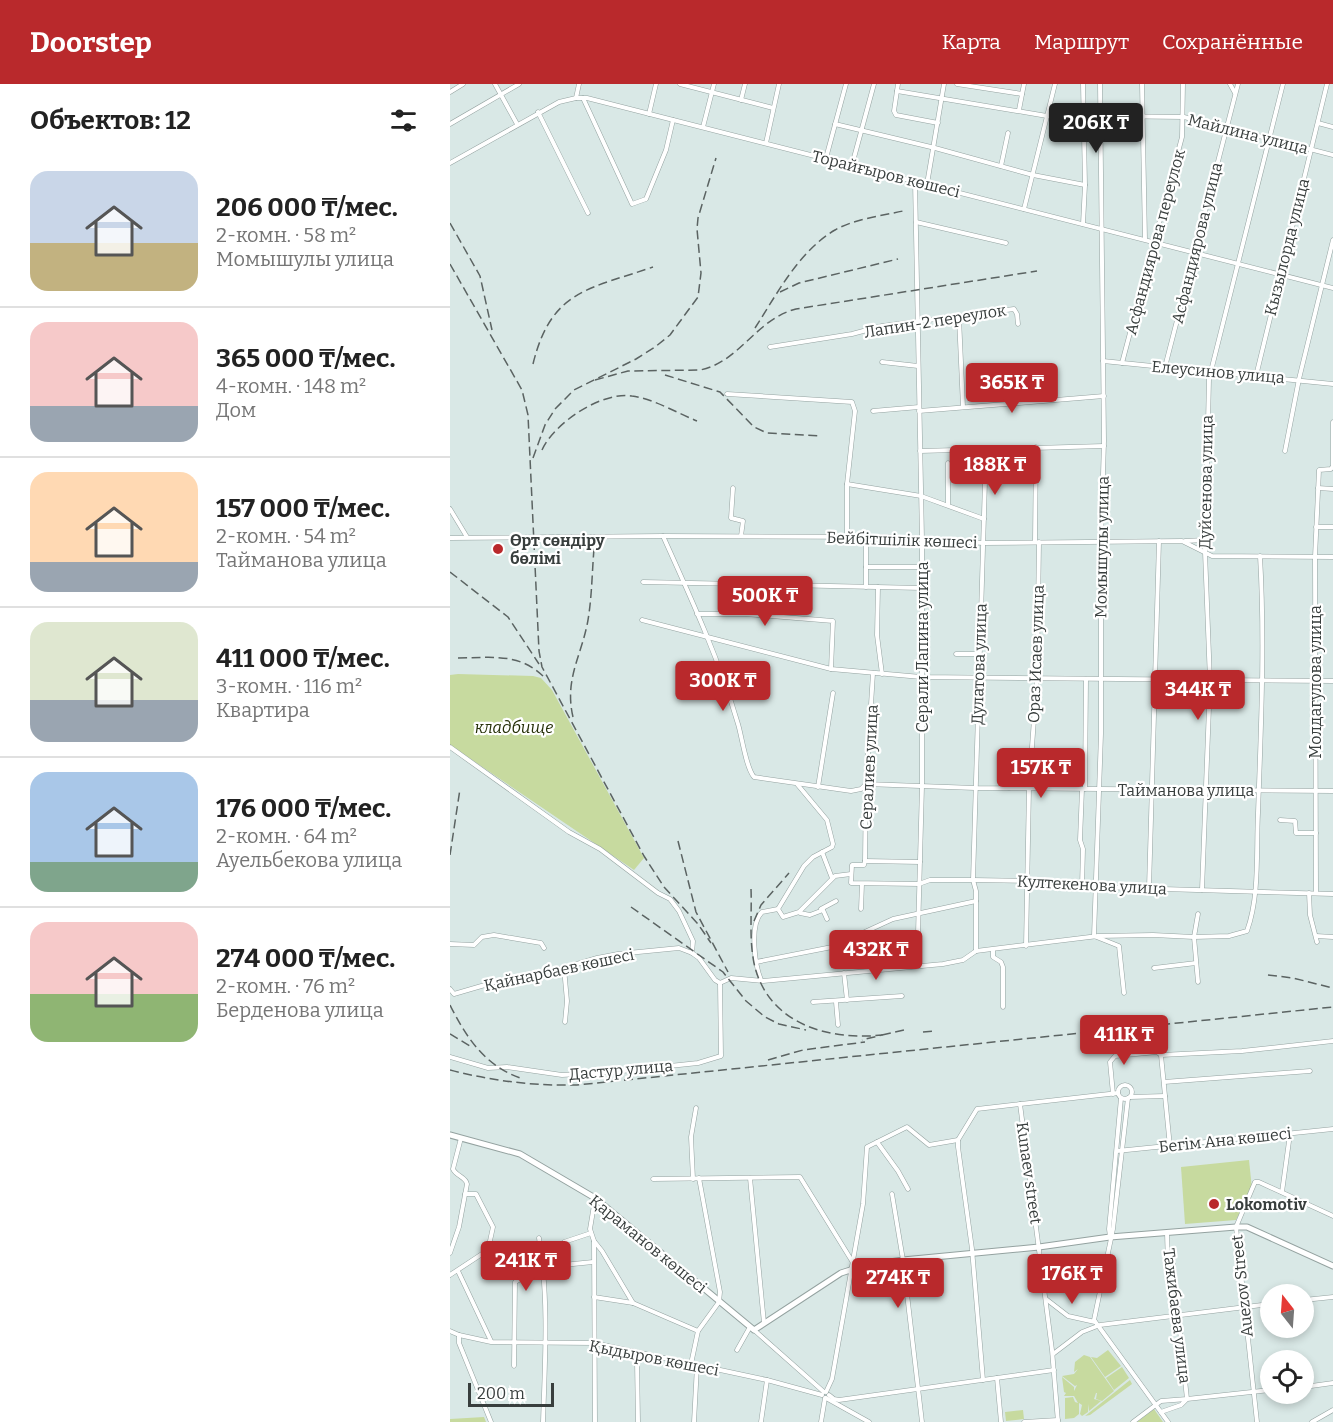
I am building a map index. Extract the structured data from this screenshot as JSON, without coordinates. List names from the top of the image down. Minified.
{"streets":{"main road":["Қараманов көшесі"],"street":["Майлина улица","Торайғыров көшесі","Асфандиярова переулок","Асфандиярова улица","Кызылорда улица","Лапин-2 переулок","Елеусинов улица","Дуйсенова улица","Бейбітшілік көшесі","Момышулы улица","Серали Лапина улица","Ораз Исаев улица","Дулатова улица","Молдагулова улица","Сералиев улица","Тайманова улица","Култекенова улица","Қайнарбаев көшесі","Дастур улица","Бегім Ана көшесі","Kunaev street","Auezov Street","Тажибаева улица","Қыдыров көшесі"]},"crossings":[["Майлина улица","Асфандиярова переулок"],["Майлина улица","Асфандиярова улица"],["Майлина улица","Кызылорда улица"],["Майлина улица","Дуйсенова улица"],["Майлина улица","Момышулы улица"],["Торайғыров көшесі","Асфандиярова переулок"],["Торайғыров көшесі","Асфандиярова улица"],["Торайғыров көшесі","Кызылорда улица"],["Торайғыров көшесі","Дуйсенова улица"],["Торайғыров көшесі","Момышулы улица"],["Торайғыров көшесі","Серали Лапина улица"],["Асфандиярова переулок","Елеусинов улица"],["Асфандиярова улица","Елеусинов улица"],["Кызылорда улица","Елеусинов улица"],["Лапин-2 переулок","Серали Лапина улица"],["Елеусинов улица","Дуйсенова улица"],["Елеусинов улица","Момышулы улица"],["Дуйсенова улица","Бейбітшілік көшесі"],["Дуйсенова улица","Тайманова улица"],["Дуйсенова улица","Култекенова улица"],["Бейбітшілік көшесі","Момышулы улица"],["Бейбітшілік көшесі","Серали Лапина улица"],["Бейбітшілік көшесі","Ораз Исаев улица"],["Бейбітшілік көшесі","Дулатова улица"],["Бейбітшілік көшесі","Молдагулова улица"],["Момышулы улица","Тайманова улица"],["Момышулы улица","Култекенова улица"],["Серали Лапина улица","Тайманова улица"],["Серали Лапина улица","Култекенова улица"],["Ораз Исаев улица","Тайманова улица"],["Ораз Исаев улица","Култекенова улица"],["Дулатова улица","Тайманова улица"],["Дулатова улица","Култекенова улица"],["Молдагулова улица","Тайманова улица"],["Молдагулова улица","Култекенова улица"],["Сералиев улица","Тайманова улица"],["Қараманов көшесі","Қыдыров көшесі"],["Auezov Street","Тажибаева улица"]],"parks":["кладбище"],"places":["Өрт сөндіру бөлімі","Lokomotiv"],"scale_bar":"200 m","north":"top","page":{"header":"Doorstep","nav":["Карта","Маршрут","Сохранённые"],"heading":"Объектов: 12","price":["206K ₸","365K ₸","188K ₸","500K ₸","300K ₸","344K ₸","157K ₸","432K ₸","411K ₸","241K ₸","176K ₸","274K ₸"],"list":[{"name":"206 000 ₸/мес.","note":"2-комн. · 58 m² · Момышулы улица"},{"name":"365 000 ₸/мес.","note":"4-комн. · 148 m² · Дом"},{"name":"157 000 ₸/мес.","note":"2-комн. · 54 m² · Тайманова улица"},{"name":"411 000 ₸/мес.","note":"3-комн. · 116 m² · Квартира"},{"name":"176 000 ₸/мес.","note":"2-комн. · 64 m² · Ауельбекова улица"},{"name":"274 000 ₸/мес.","note":"2-комн. · 76 m² · Берденова улица"}],"scale":"200 m"}}
